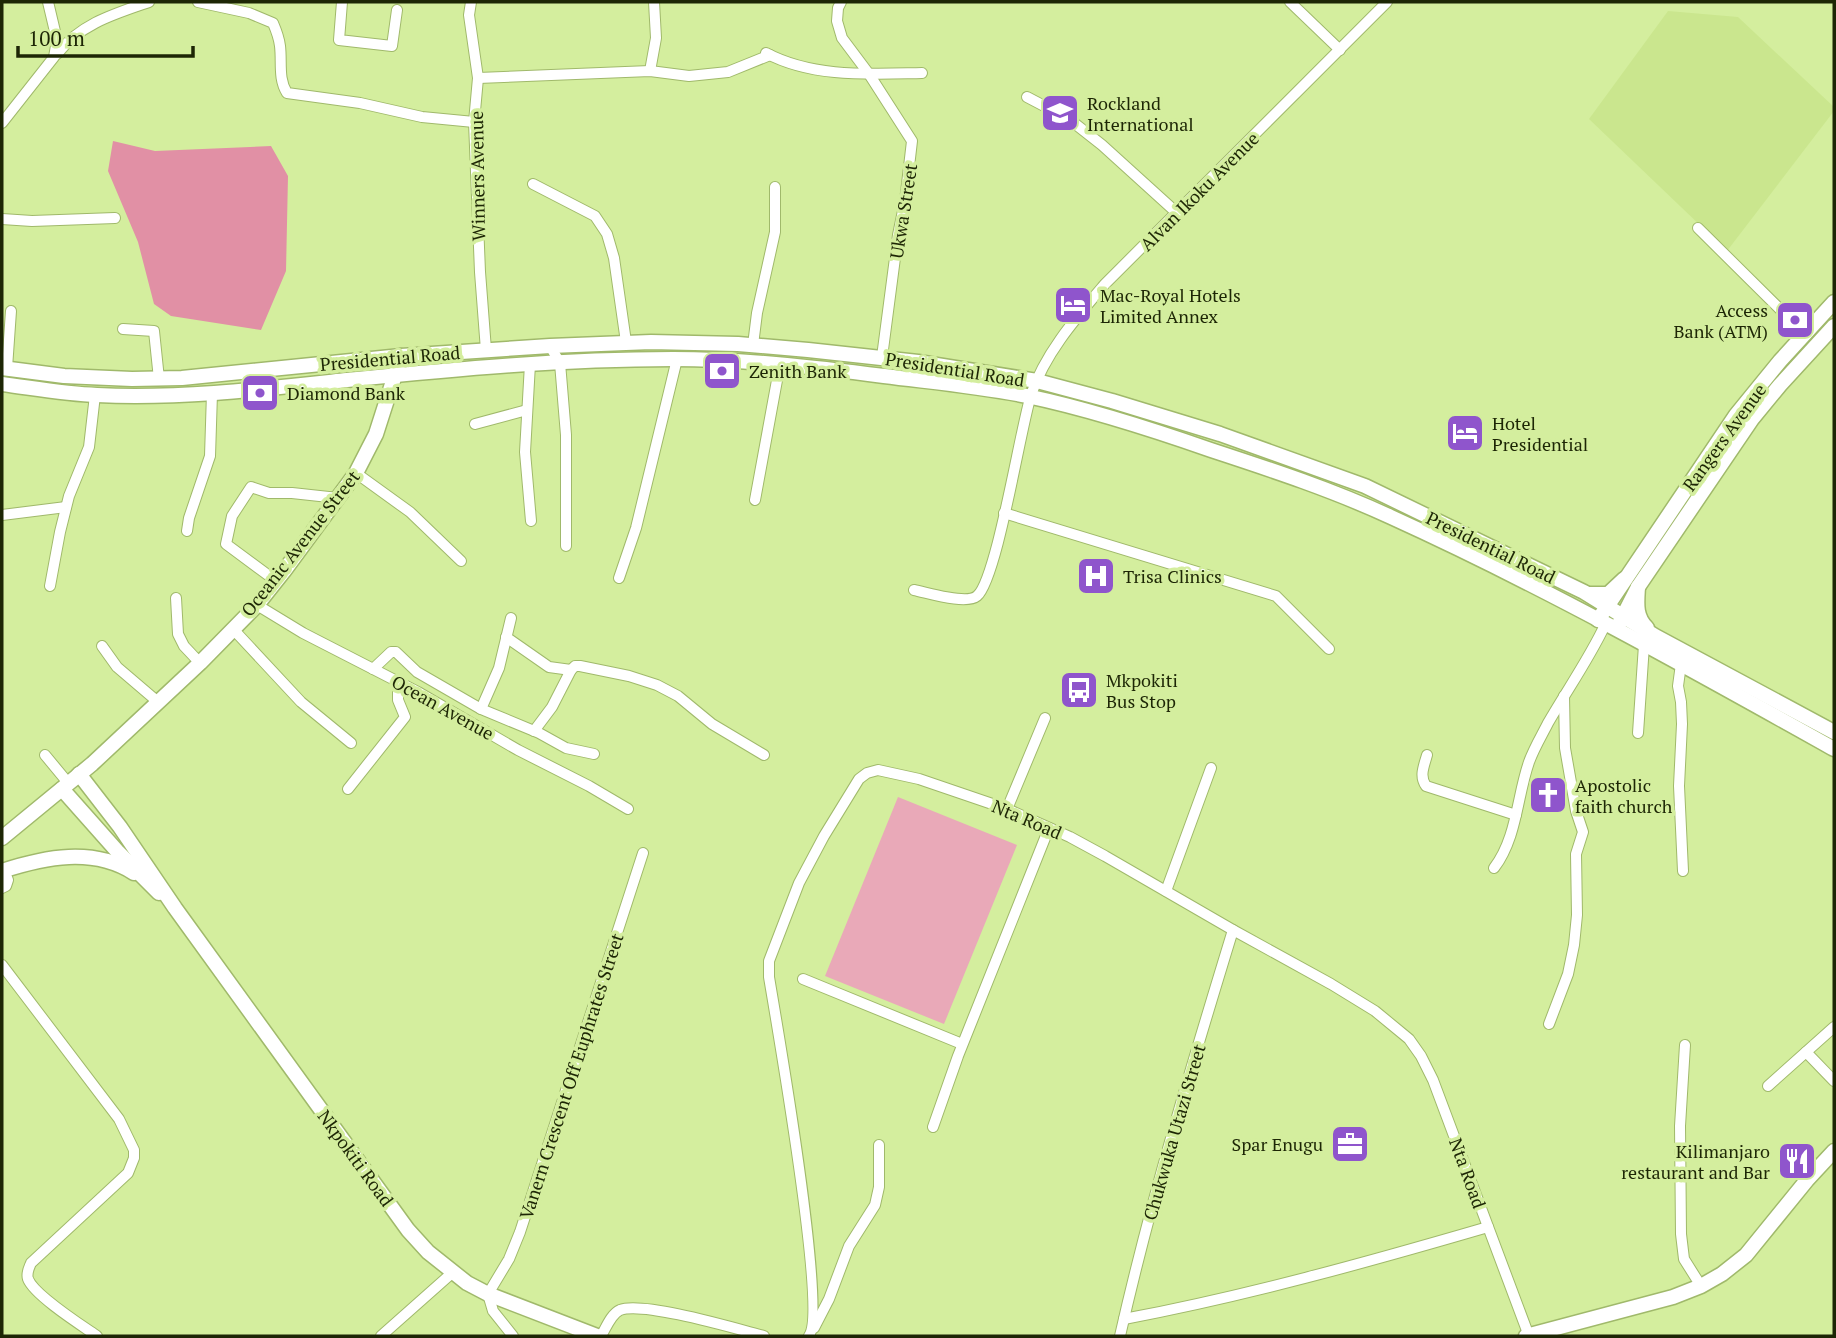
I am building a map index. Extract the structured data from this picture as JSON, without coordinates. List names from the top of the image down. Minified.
{"streets":{"main road":["Presidential Road","Rangers Avenue","Oceanic Avenue Street","Nkpokiti Road"],"street":["Winners Avenue","Alvan Ikoku Avenue","Ukwa Street","Ocean Avenue","Nta Road","Vanern Crescent Off Euphrates Street","Chukwuka Utazi Street"]},"crossings":[["Winners Avenue","Presidential Road"],["Alvan Ikoku Avenue","Presidential Road"],["Ukwa Street","Presidential Road"],["Presidential Road","Rangers Avenue"],["Presidential Road","Oceanic Avenue Street"],["Oceanic Avenue Street","Ocean Avenue"],["Nta Road","Chukwuka Utazi Street"],["Vanern Crescent Off Euphrates Street","Nkpokiti Road"]],"places":{"school or university":["Rockland International"],"hotel":["Mac-Royal Hotels Limited Annex","Hotel Presidential"],"bank":["Access Bank (ATM)","Zenith Bank","Diamond Bank"],"hospital":["Trisa Clinics"],"bus stop":["Mkpokiti Bus Stop"],"church":["Apostolic faith church"],"office":["Spar Enugu"],"restaurant":["Kilimanjaro restaurant and Bar"]},"scale_bar":"100 m"}
